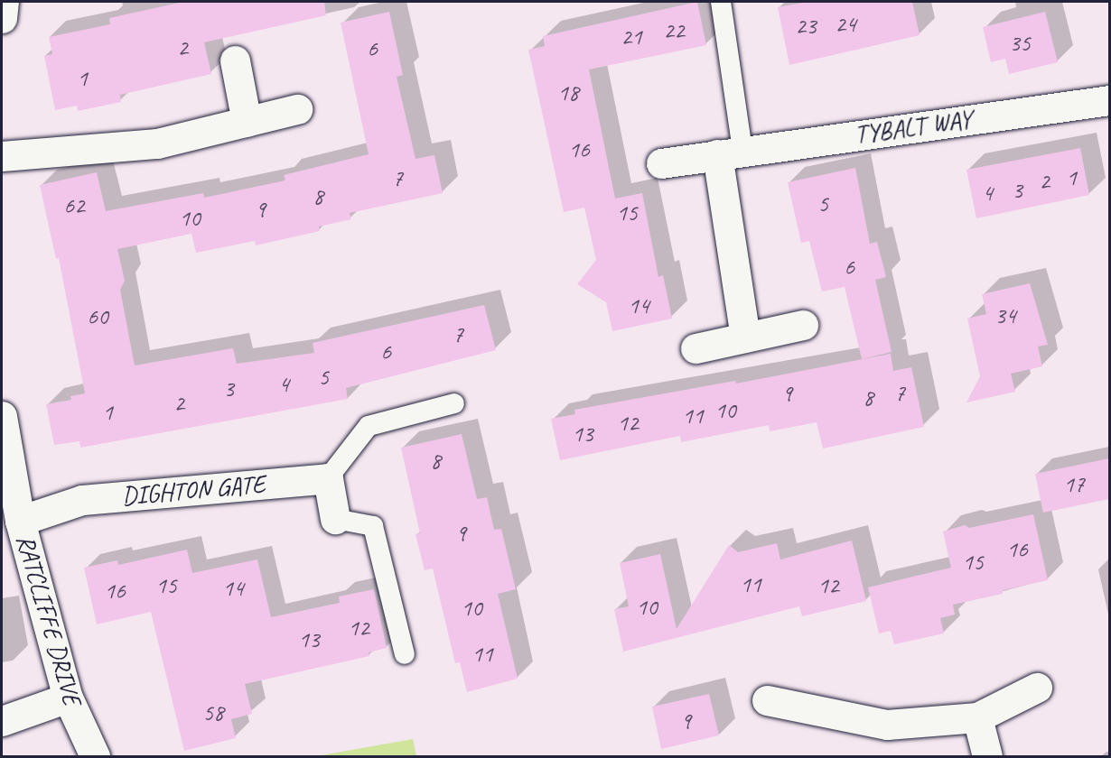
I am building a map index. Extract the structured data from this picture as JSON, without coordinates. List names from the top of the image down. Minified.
{"streets":{"street":["TYBALT WAY","DIGHTON GATE","RATCLIFFE DRIVE"]},"crossings":[["DIGHTON GATE","RATCLIFFE DRIVE"]],"house_numbers":["24","23","22","21","35","2","6","1","18","16","1","7","2","3","4","8","5","62","9","15","10","6","14","34","60","7","6","5","4","3","9","7","8","2","10","1","11","12","13","8","17","9","16","15","11","15","12","14","16","10","10","12","13","11","58","9"]}
